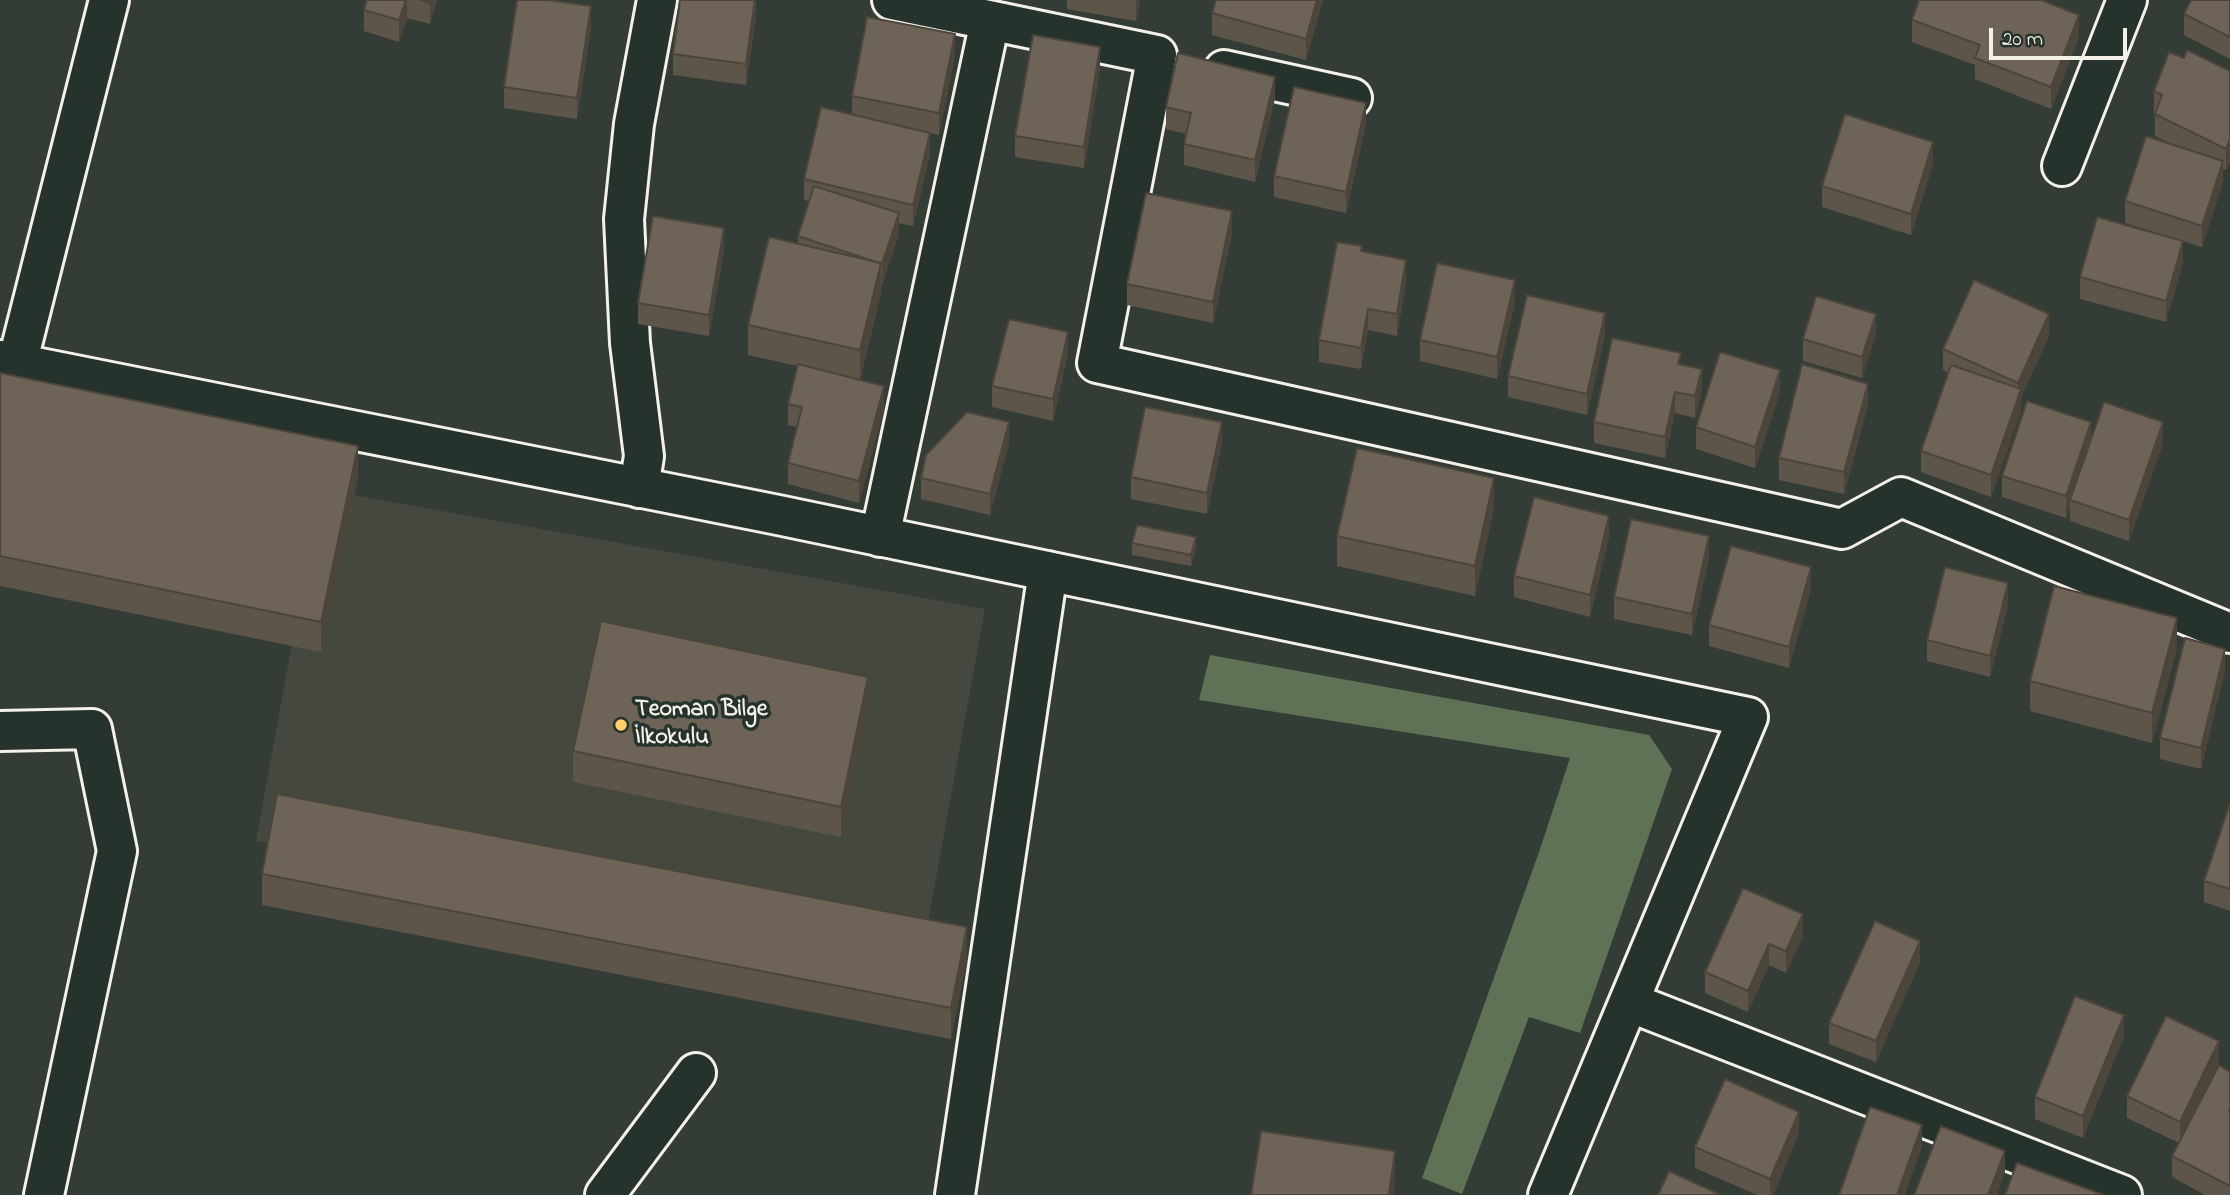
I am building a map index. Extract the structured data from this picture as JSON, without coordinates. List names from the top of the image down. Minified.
{"places":["Teoman Bilge İlkokulu"],"scale_bar":"20 m"}
